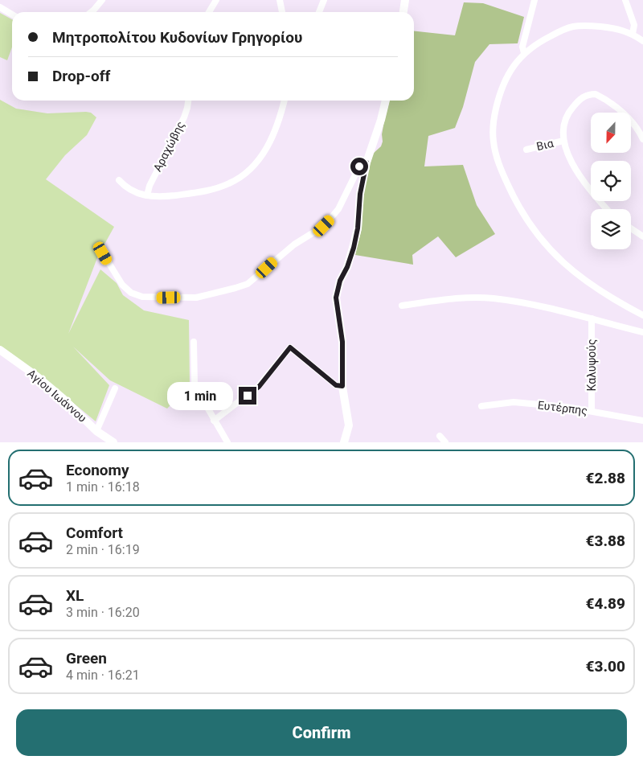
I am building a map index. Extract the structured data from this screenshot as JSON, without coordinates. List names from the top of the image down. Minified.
{"streets":{"street":["Βια","Αραχώβης","Καλυψούς","Αγίου Ιωάννου","Ευτέρπης"]},"crossings":[["Καλυψούς","Ευτέρπης"]],"north":"bottom","page":{"banner":["Μητροπολίτου Κυδονίων Γρηγορίου","Drop-off"],"bubble":"1 min","list":[{"name":"Economy","note":"1 min · 16:18","value":"€2.88"},{"name":"Comfort","note":"2 min · 16:19","value":"€3.88"},{"name":"XL","note":"3 min · 16:20","value":"€4.89"},{"name":"Green","note":"4 min · 16:21","value":"€3.00"}],"buttons":"Confirm"}}
